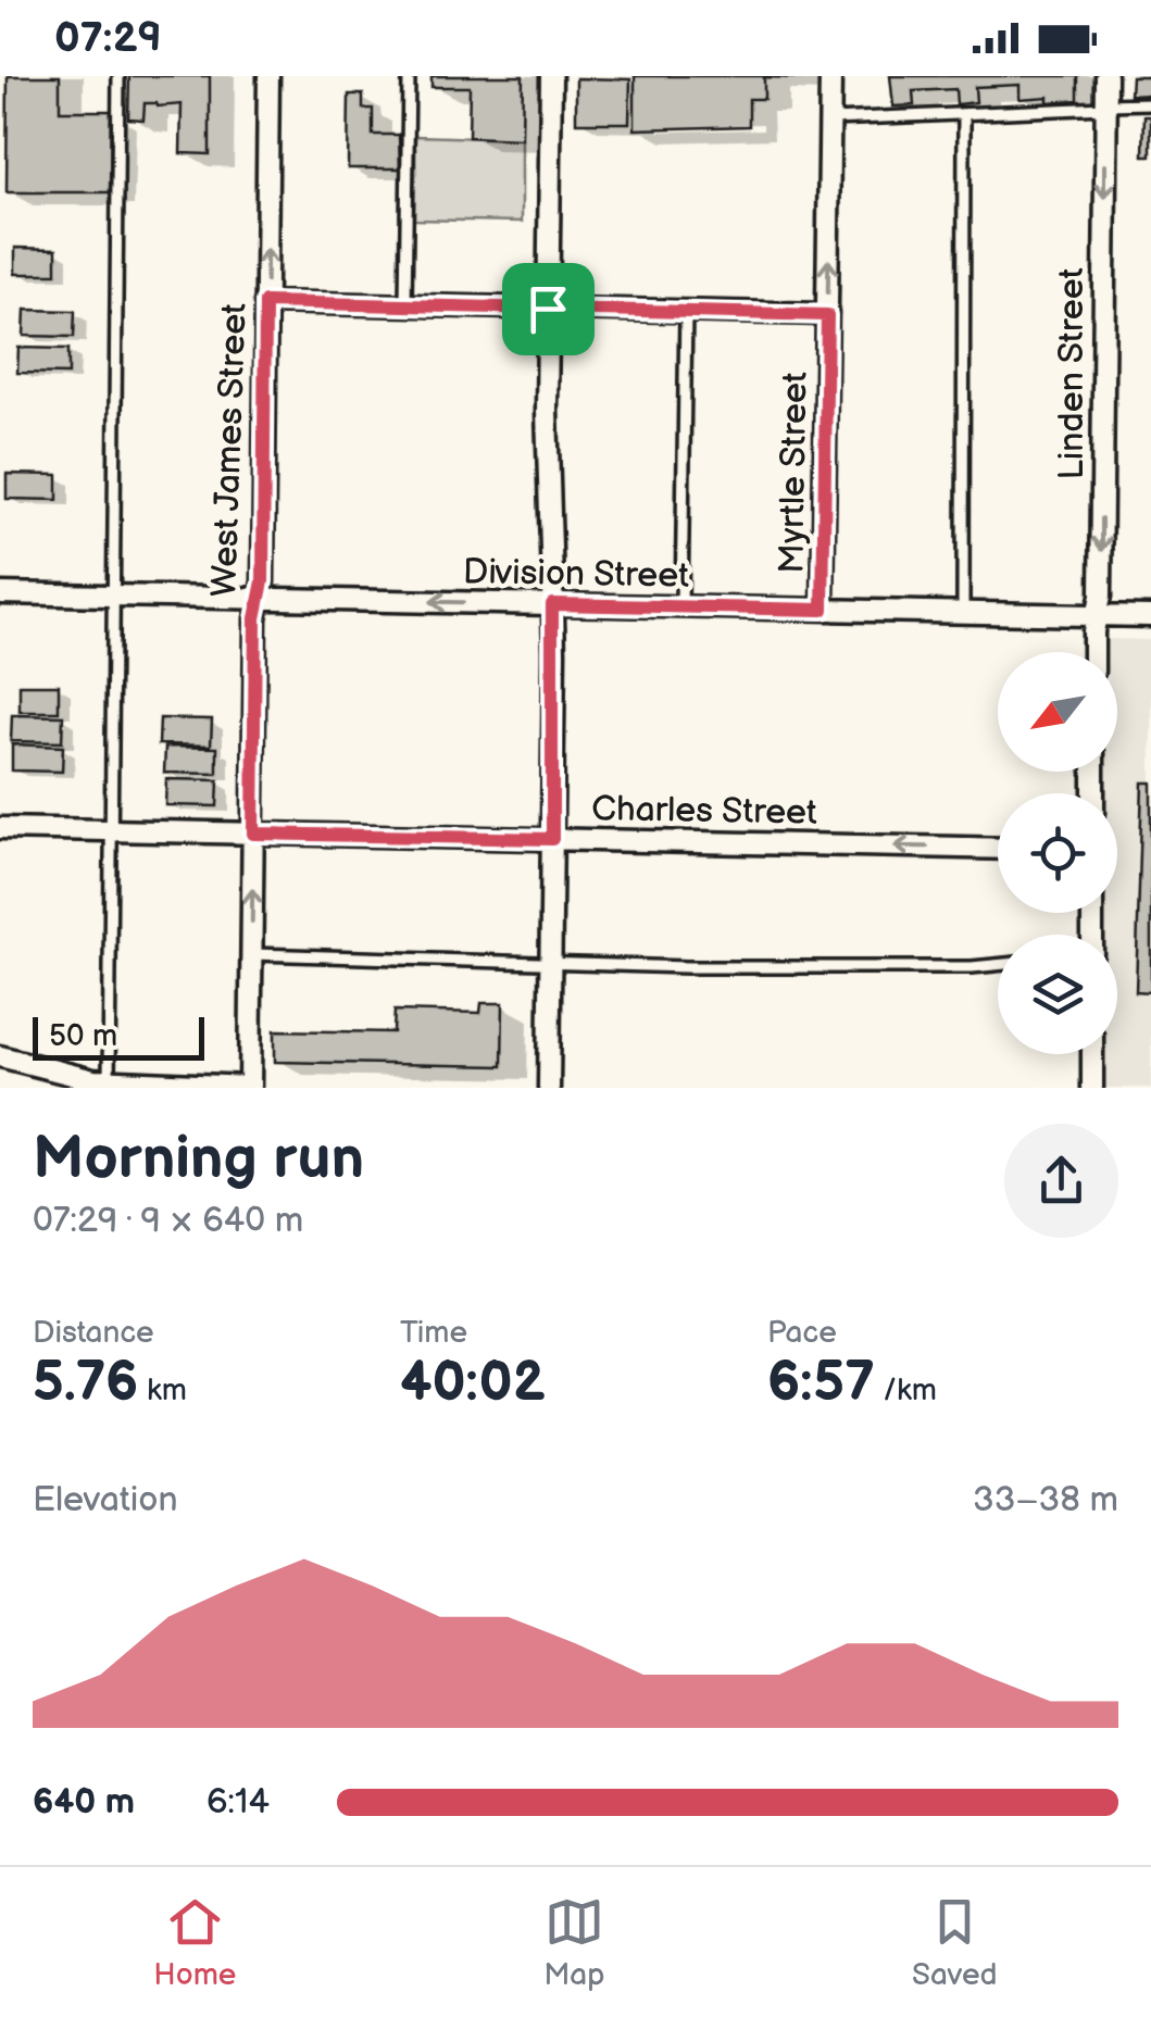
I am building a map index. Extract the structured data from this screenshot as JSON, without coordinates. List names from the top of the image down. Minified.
{"streets":{"street":["Linden Street","West James Street","Myrtle Street","Division Street","Charles Street"]},"crossings":[["Linden Street","Division Street"],["West James Street","Division Street"],["West James Street","Charles Street"],["Myrtle Street","Division Street"]],"one_way":["Linden Street","Myrtle Street","Charles Street"],"scale_bar":"50 m","north":"bottom left","page":{"status":"07:29","scale":"50 m","heading":["Morning run","07:29 · 9 × 640 m"],"stats":[["Distance","5.76 km"],["Time","40:02"],["Pace","6:57 /km"]],"chart":["Elevation","33–38 m"],"list":[{"name":"640 m","note":"6:14"}],"tabs":["Home","Map","Saved"]}}
